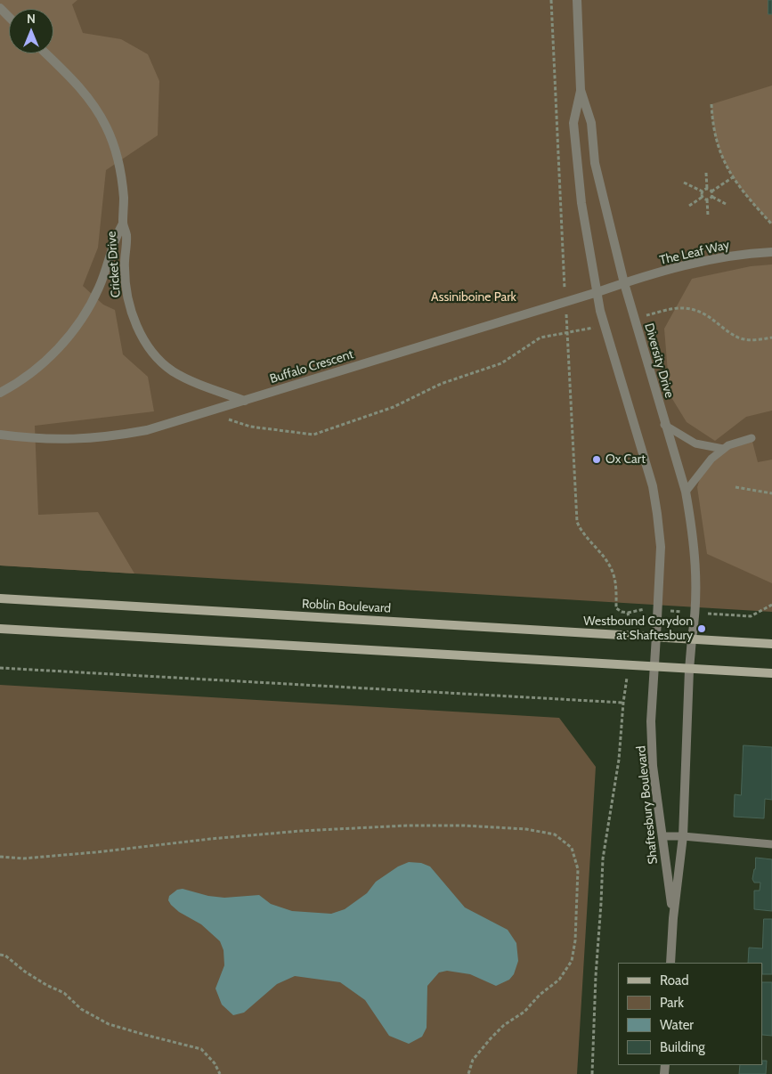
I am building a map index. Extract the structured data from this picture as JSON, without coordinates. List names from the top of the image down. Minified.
{"streets":{"main road":["Roblin Boulevard"],"street":["The Leaf Way","Cricket Drive","Diversity Drive","Buffalo Crescent","Shaftesbury Boulevard"]},"crossings":[["The Leaf Way","Diversity Drive"],["The Leaf Way","Buffalo Crescent"],["Cricket Drive","Buffalo Crescent"],["Diversity Drive","Buffalo Crescent"],["Diversity Drive","Roblin Boulevard"],["Diversity Drive","Shaftesbury Boulevard"],["Roblin Boulevard","Shaftesbury Boulevard"]],"parks":["Assiniboine Park"],"places":["Ox Cart","Westbound Corydon at Shaftesbury"],"legend":["Road","Park","Water","Building"],"north":"top"}
